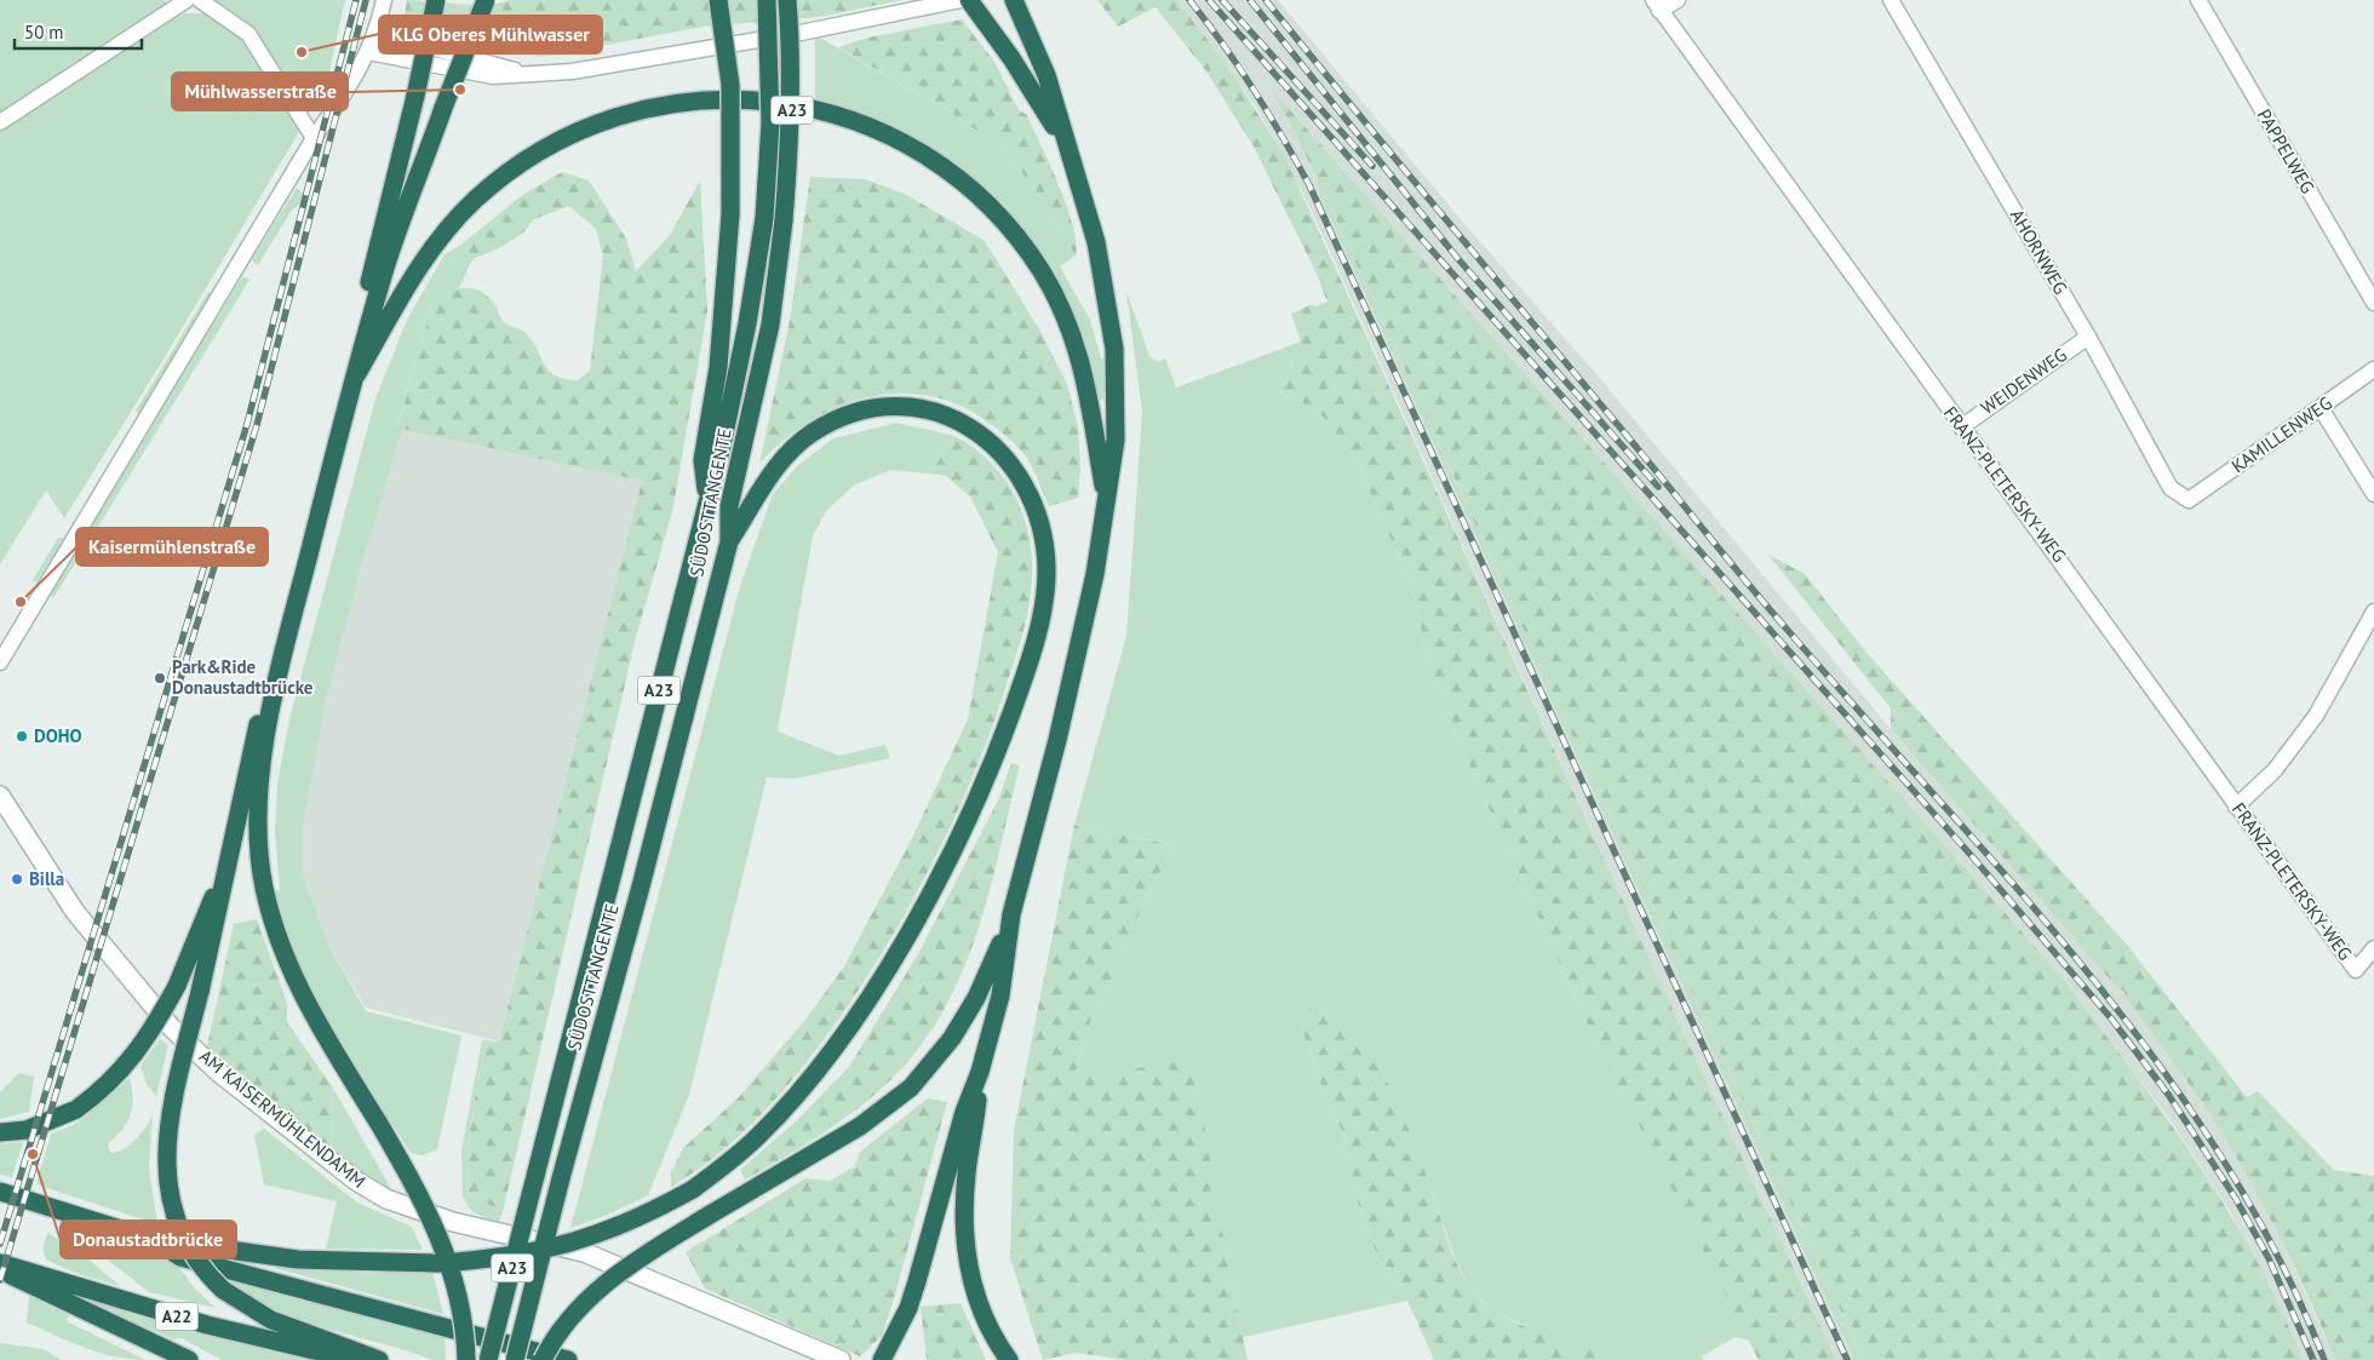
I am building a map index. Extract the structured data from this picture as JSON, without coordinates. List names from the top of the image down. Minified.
{"streets":{"highway":["A23","SÜDOSTTANGENTE","A22"],"street":["PAPPELWEG","AHORNWEG","WEIDENWEG","KAMILLENWEG","FRANZ-PLETERSKY-WEG","AM KAISERMÜHLENDAMM"]},"crossings":[["AHORNWEG","WEIDENWEG"],["AHORNWEG","KAMILLENWEG"],["WEIDENWEG","FRANZ-PLETERSKY-WEG"]],"places":["KLG Oberes Mühlwasser","Mühlwasserstraße","Kaisermühlenstraße","Park&Ride Donaustadtbrücke","DOHO","Billa","Donaustadtbrücke"],"scale_bar":"50 m"}
